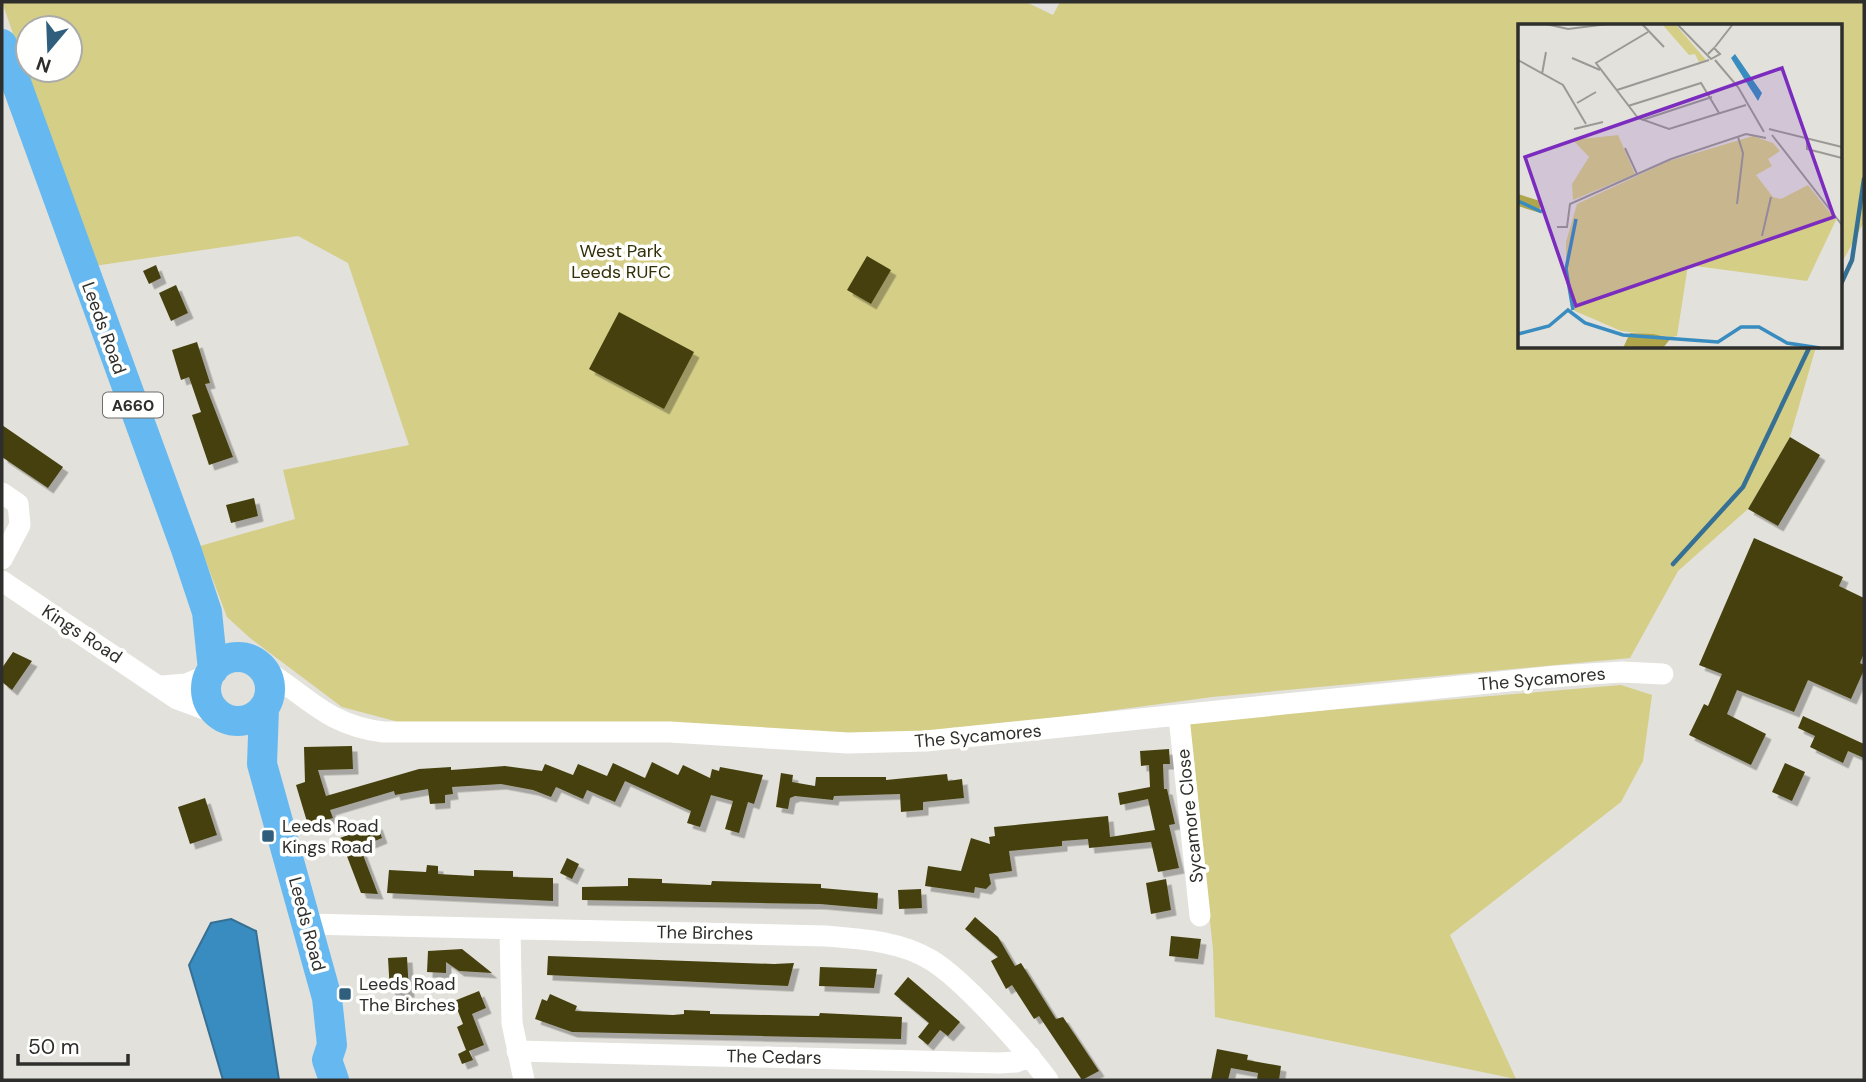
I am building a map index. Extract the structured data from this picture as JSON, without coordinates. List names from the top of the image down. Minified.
{"streets":{"highway":["Leeds Road","A660"],"street":["Kings Road","The Sycamores","Sycamore Close","The Birches","The Cedars"]},"crossings":[["Leeds Road","Kings Road"],["Leeds Road","The Sycamores"],["Leeds Road","The Birches"],["Kings Road","The Sycamores"],["The Sycamores","Sycamore Close"],["The Birches","The Cedars"]],"parks":["West Park Leeds RUFC"],"places":{"transit":["Leeds Road Kings Road","Leeds Road The Birches"]},"scale_bar":"50 m","north":"bottom"}
